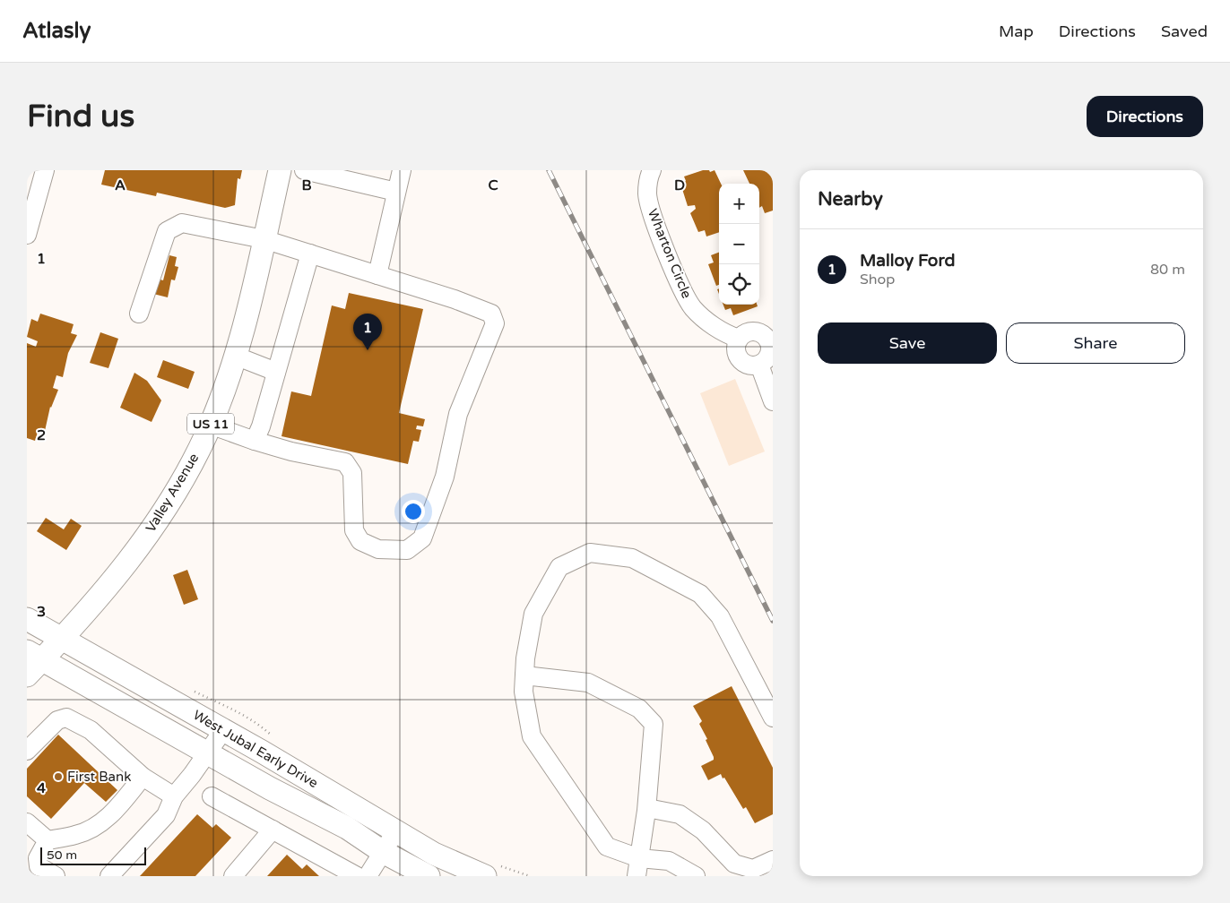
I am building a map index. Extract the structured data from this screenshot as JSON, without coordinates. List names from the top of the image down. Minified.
{"streets":{"main road":["US 11","Valley Avenue","West Jubal Early Drive"],"street":["Wharton Circle"]},"crossings":[["Valley Avenue","West Jubal Early Drive"]],"places":["First Bank"],"scale_bar":"50 m","page":{"header":"Atlasly","nav":["Map","Directions","Saved"],"buttons":["Directions",["Save","Share"]],"title":"Find us","heading":"Nearby","map_buttons":["+","−"],"list":[{"mark":"1","name":"Malloy Ford","note":"Shop","value":"80 m"}],"pins":"1","scale":"50 m"},"grid":{"columns":["A","B","C","D"],"rows":["1","2","3","4"]}}
